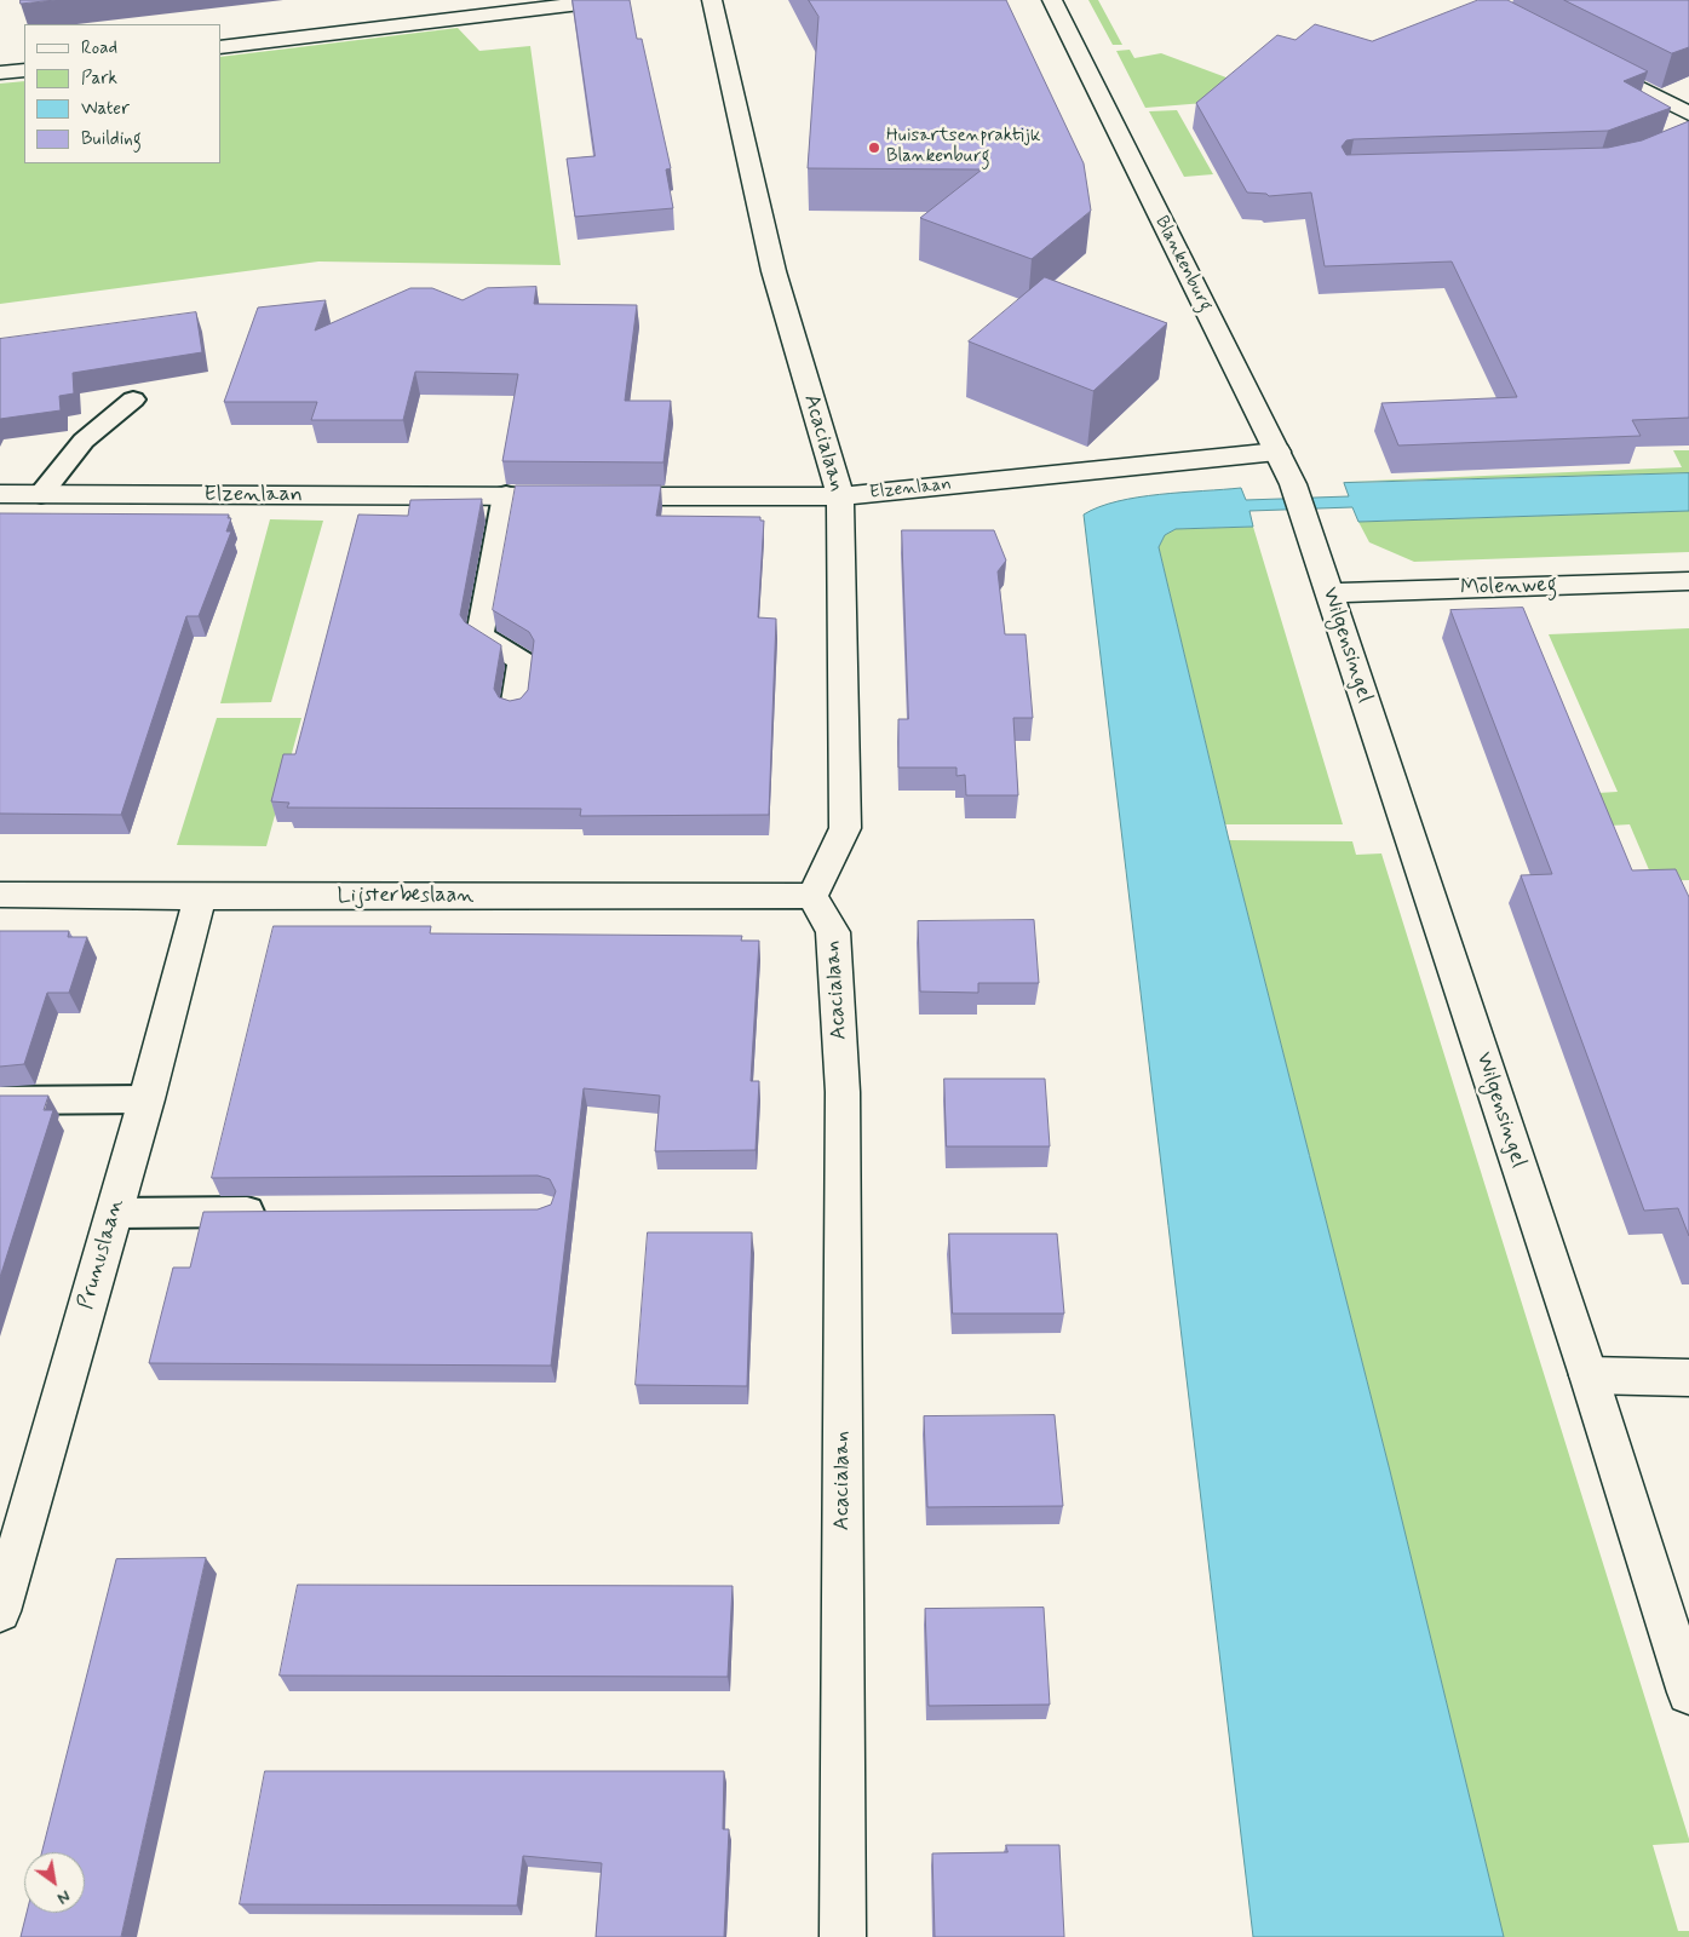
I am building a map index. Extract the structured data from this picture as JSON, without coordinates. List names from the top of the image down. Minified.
{"streets":{"street":["Blankenburg","Acacialaan","Elzenlaan","Molenweg","Wilgensingel","Lijsterbeslaan","Prunuslaan"]},"crossings":[["Blankenburg","Elzenlaan"],["Blankenburg","Wilgensingel"],["Acacialaan","Elzenlaan"],["Acacialaan","Lijsterbeslaan"],["Molenweg","Wilgensingel"],["Lijsterbeslaan","Prunuslaan"]],"places":["Huisartsenpraktijk Blankenburg"],"legend":["Road","Park","Water","Building"],"north":"bottom right"}
